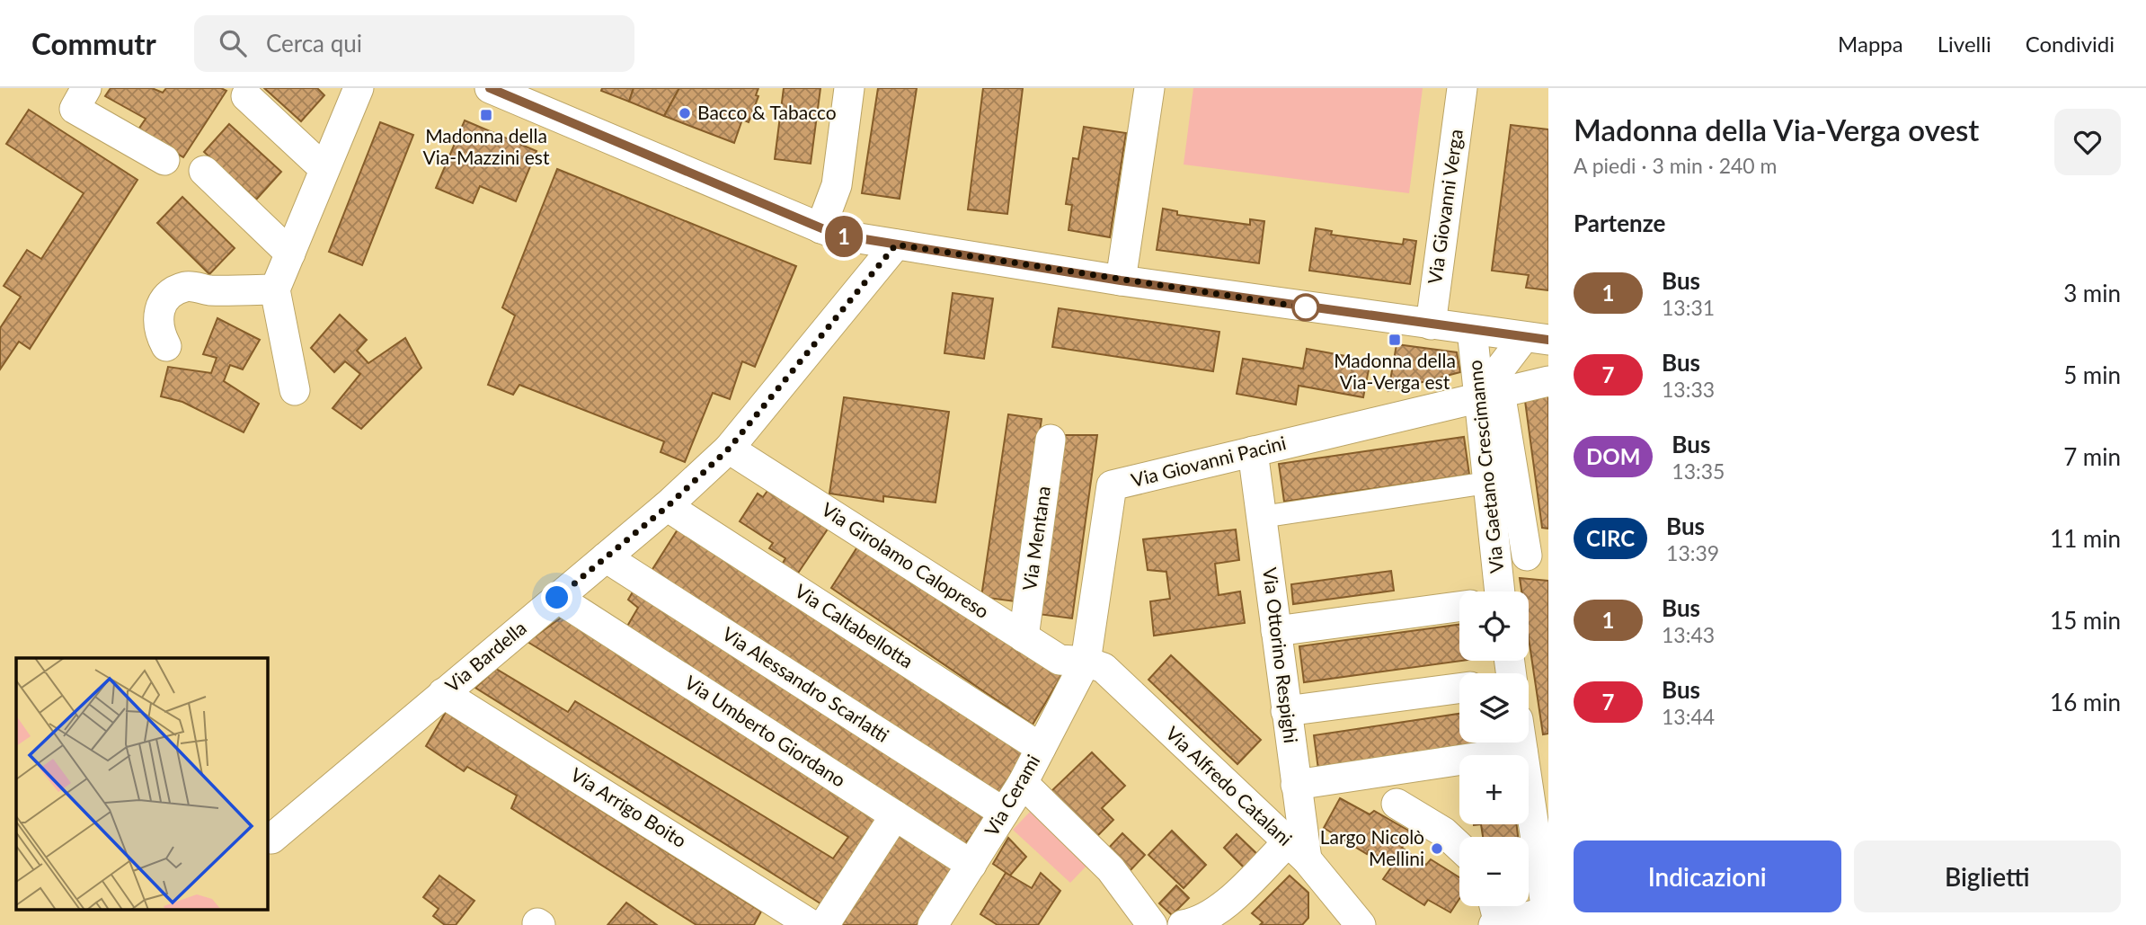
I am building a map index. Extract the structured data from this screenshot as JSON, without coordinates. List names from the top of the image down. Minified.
{"streets":{"street":["Via Giovanni Verga","Via Giovanni Pacini","Via Gaetano Crescimanno","Via Mentana","Via Girolamo Calopreso","Via Caltabellotta","Via Ottorino Respighi","Via Bardella","Via Alessandro Scarlatti","Via Umberto Giordano","Via Alfredo Catalani","Via Cerami","Via Arrigo Boito"]},"crossings":[["Via Giovanni Pacini","Via Gaetano Crescimanno"],["Via Giovanni Pacini","Via Girolamo Calopreso"],["Via Giovanni Pacini","Via Ottorino Respighi"],["Via Giovanni Pacini","Via Alfredo Catalani"],["Via Giovanni Pacini","Via Cerami"],["Via Mentana","Via Girolamo Calopreso"],["Via Girolamo Calopreso","Via Bardella"],["Via Girolamo Calopreso","Via Alfredo Catalani"],["Via Girolamo Calopreso","Via Cerami"],["Via Caltabellotta","Via Bardella"],["Via Caltabellotta","Via Cerami"],["Via Ottorino Respighi","Via Alfredo Catalani"],["Via Bardella","Via Alessandro Scarlatti"],["Via Bardella","Via Umberto Giordano"],["Via Bardella","Via Arrigo Boito"],["Via Alessandro Scarlatti","Via Cerami"],["Via Umberto Giordano","Via Cerami"],["Via Alfredo Catalani","Via Cerami"]],"places":{"other":["Bacco & Tabacco","Largo Nicolò Mellini"],"transit":["Madonna della Via-Mazzini est","Madonna della Via-Verga est"]},"lines":["bus line 1"],"page":{"header":"Commutr","search":"Cerca qui","nav":["Mappa","Livelli","Condividi"],"on_map":"1","heading":[["Madonna della Via-Verga ovest","A piedi · 3 min · 240 m"],"Partenze"],"list":[{"mark":"1","name":"Bus","note":"13:31","value":"3 min"},{"mark":"7","name":"Bus","note":"13:33","value":"5 min"},{"mark":"DOM","name":"Bus","note":"13:35","value":"7 min"},{"mark":"CIRC","name":"Bus","note":"13:39","value":"11 min"},{"mark":"1","name":"Bus","note":"13:43","value":"15 min"},{"mark":"7","name":"Bus","note":"13:44","value":"16 min"}],"map_buttons":["+","−"],"buttons":["Indicazioni","Biglietti"]}}
